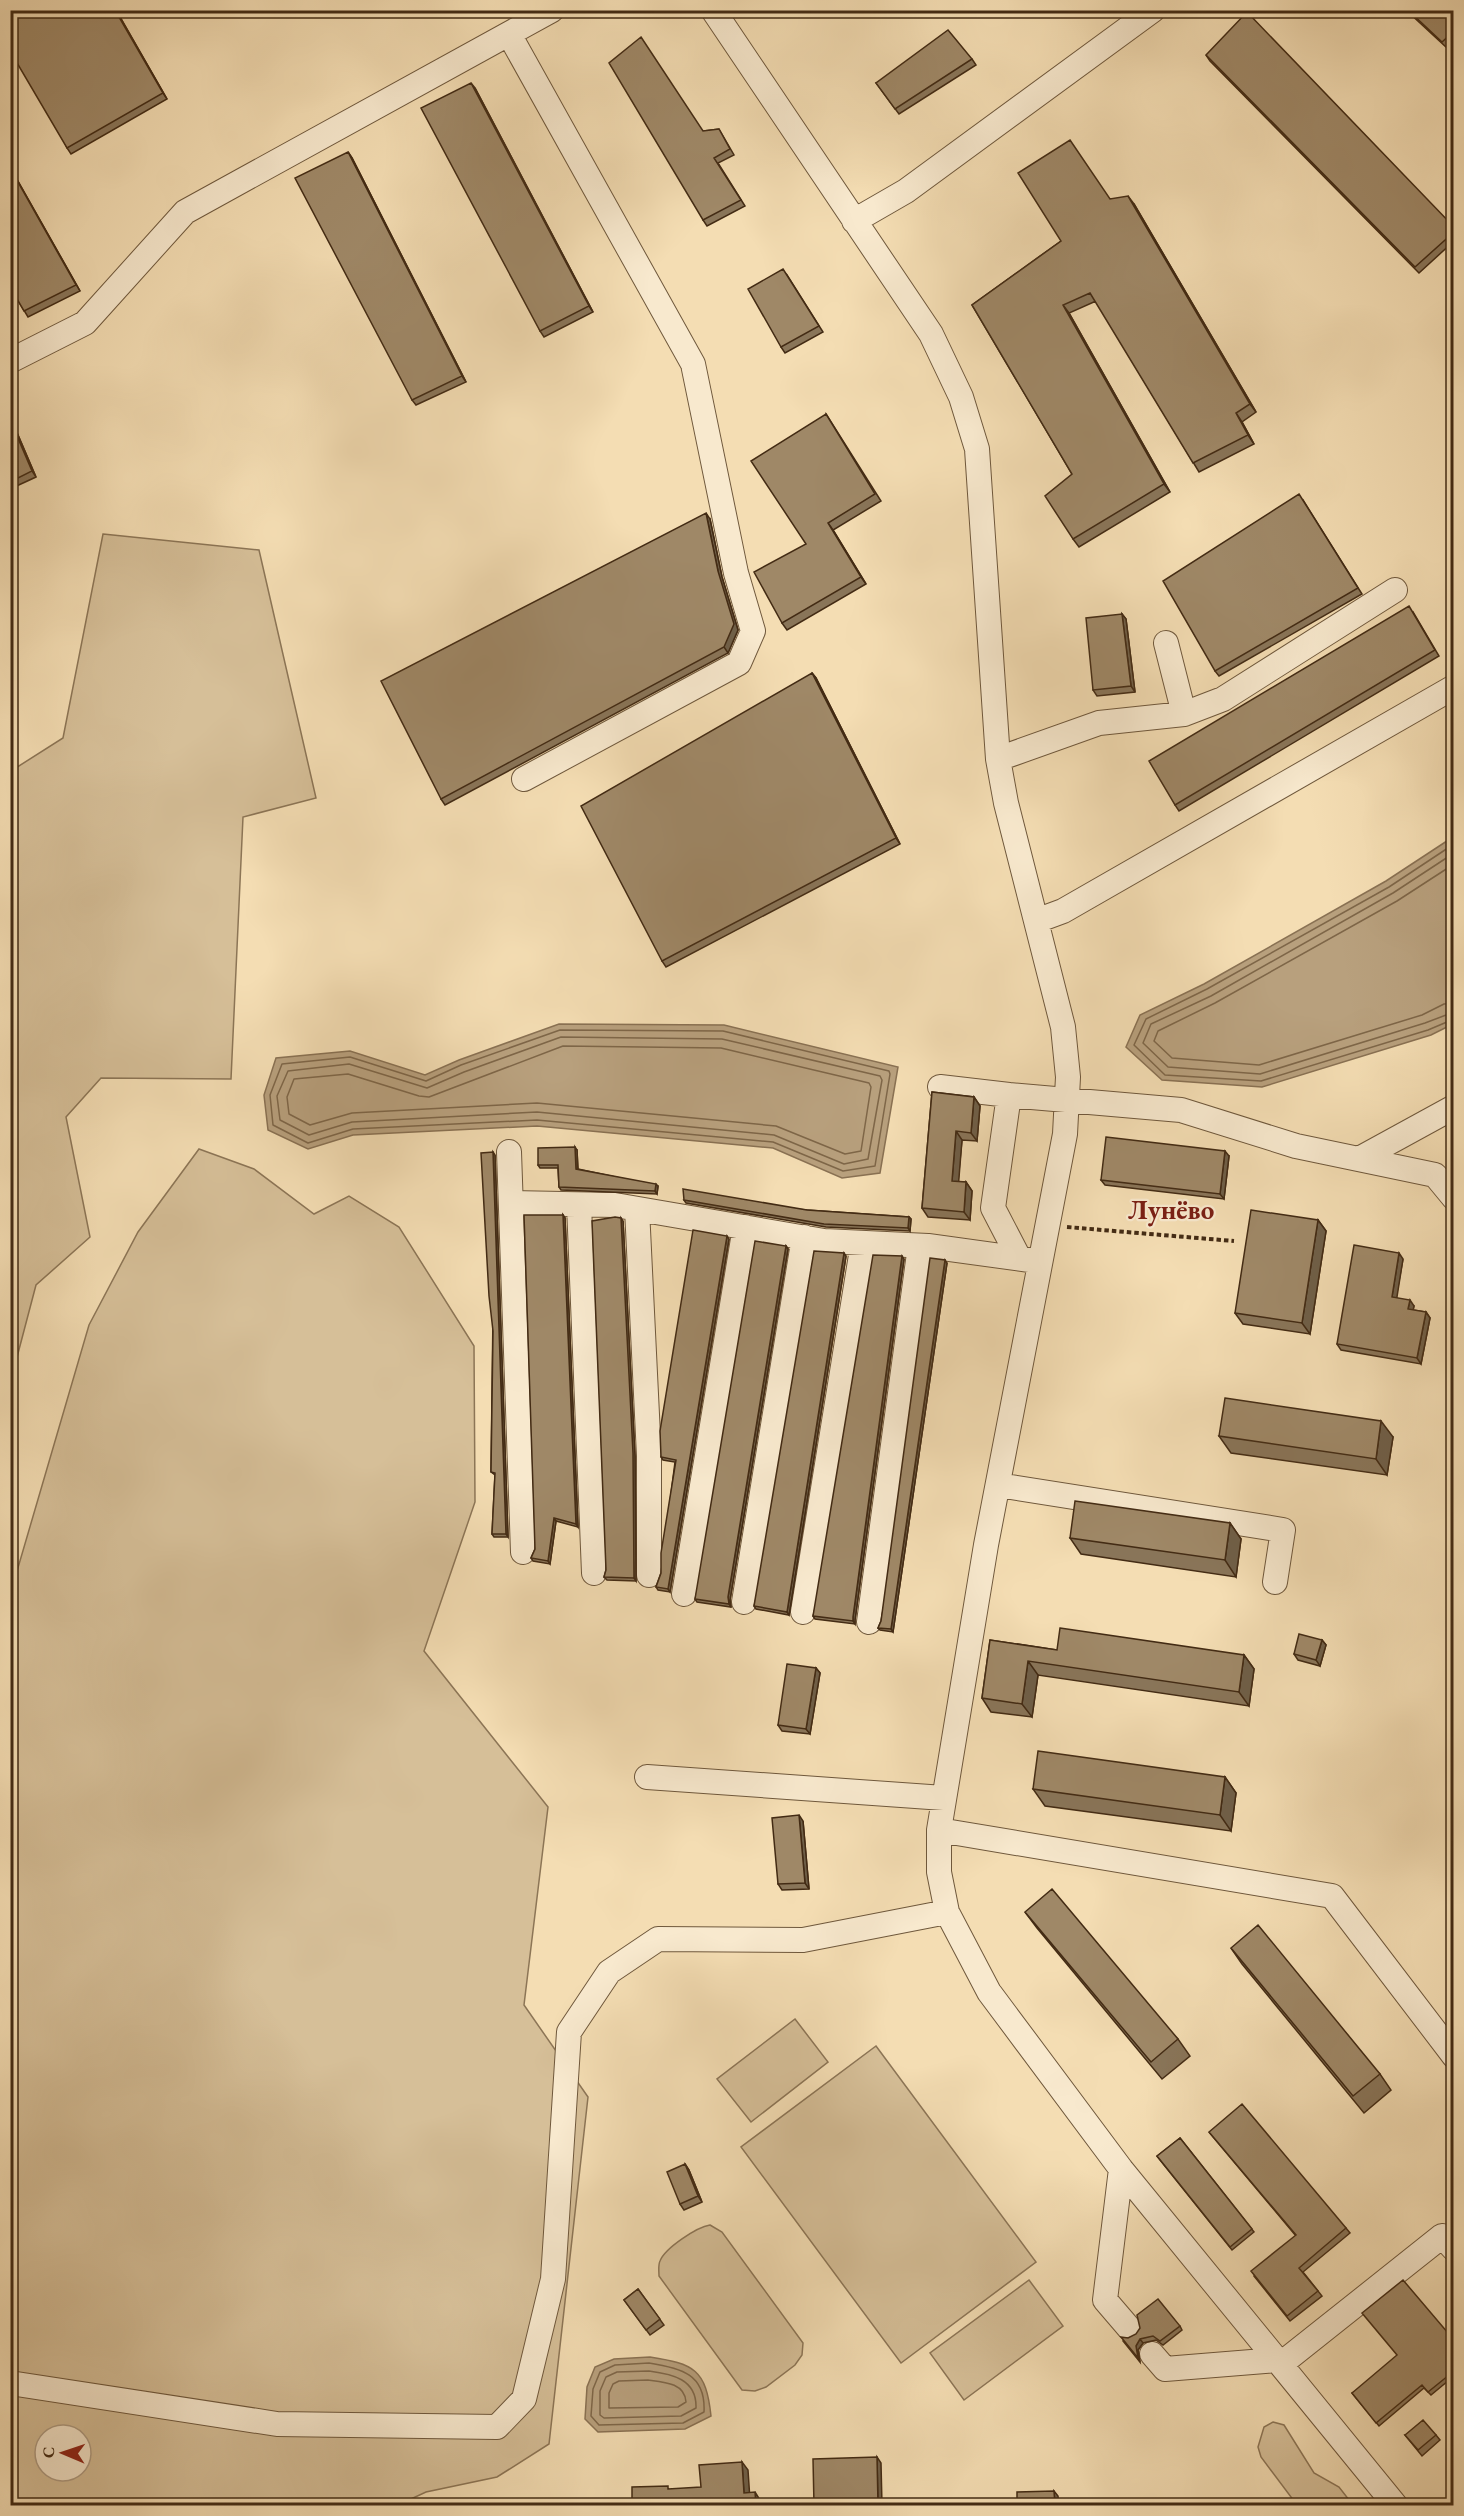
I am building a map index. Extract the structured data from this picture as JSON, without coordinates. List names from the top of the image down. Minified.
{"districts":["Лунёво"],"north":"left"}
